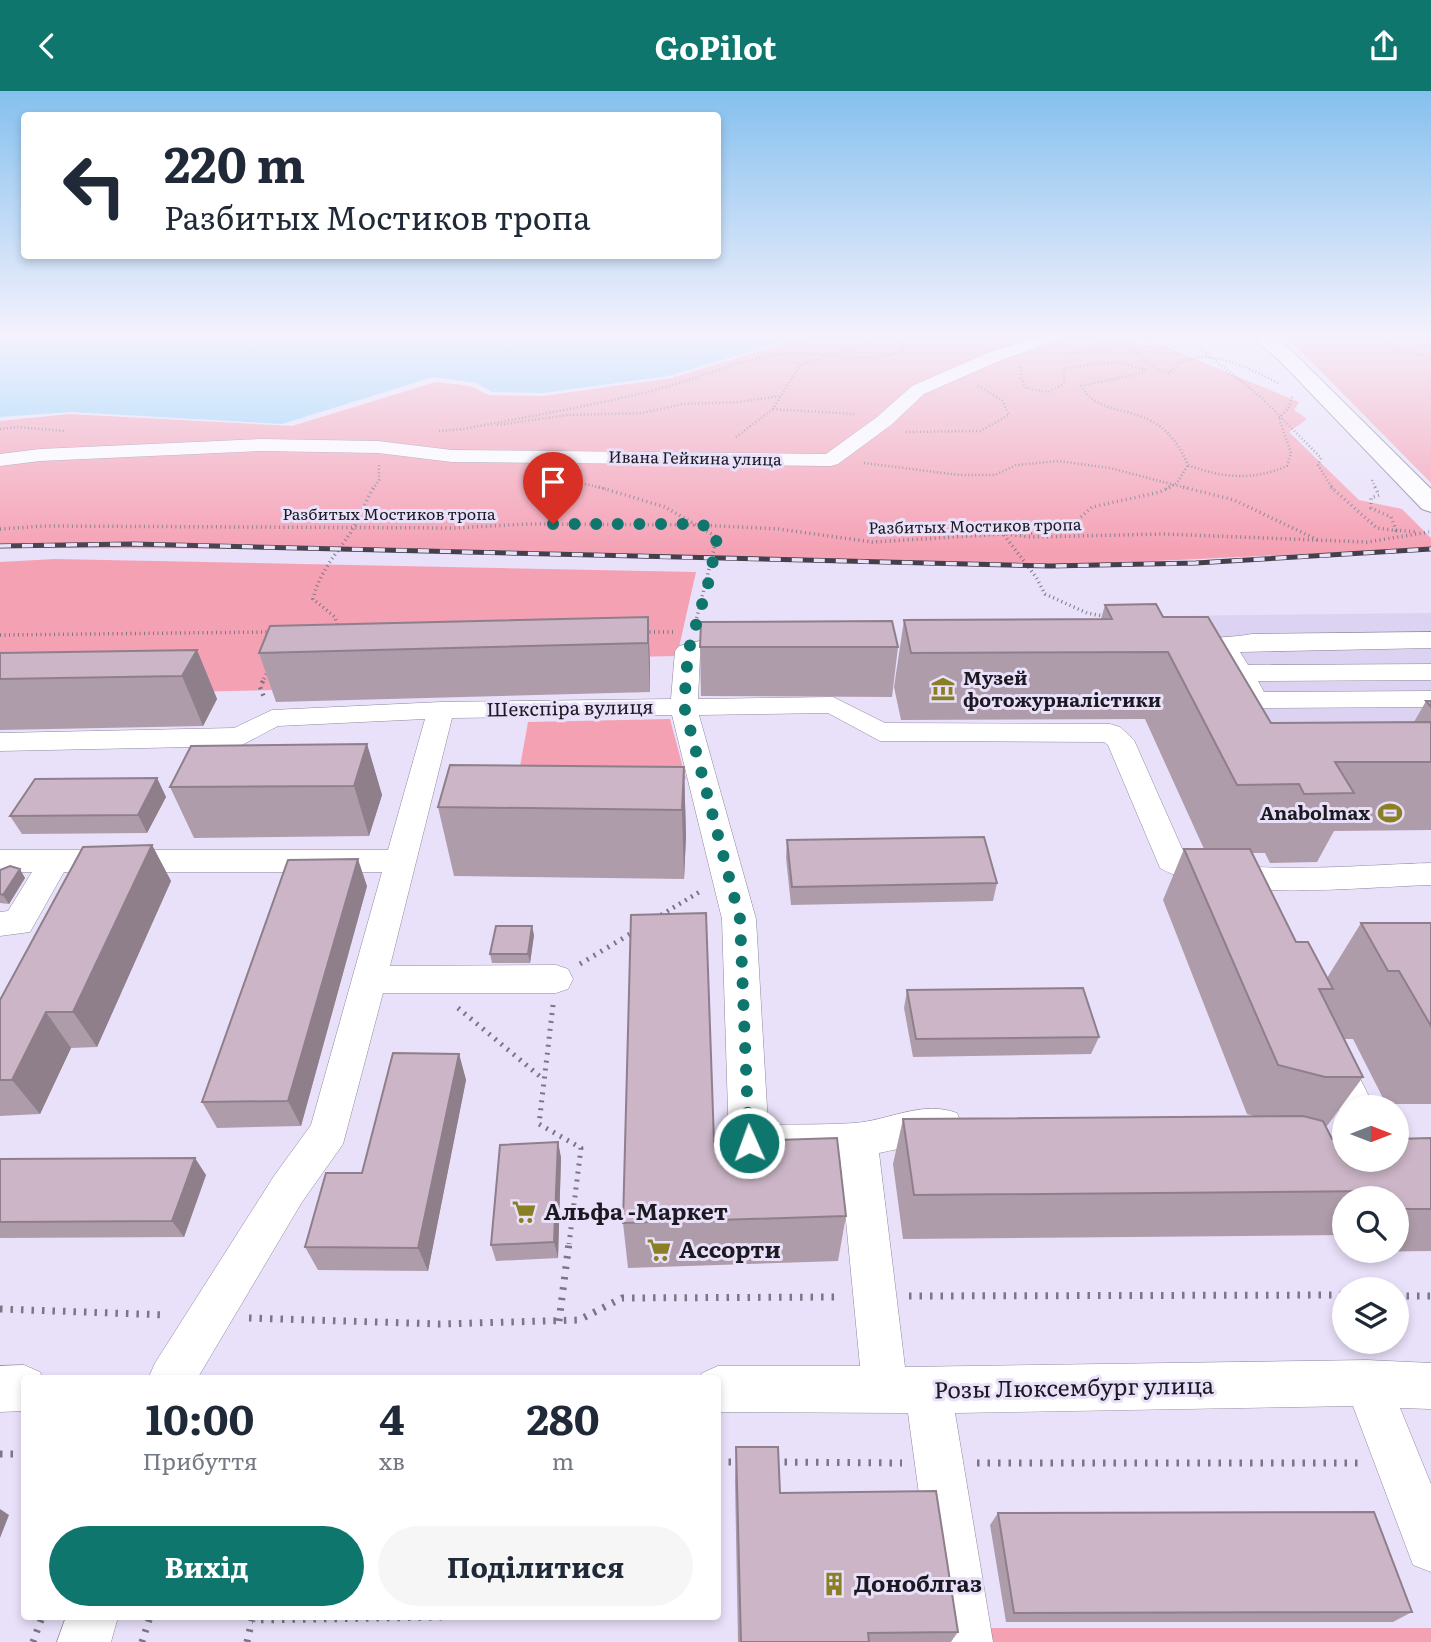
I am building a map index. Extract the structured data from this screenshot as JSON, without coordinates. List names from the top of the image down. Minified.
{"streets":{"street":["Ивана Гейкина улица","Шекспіра вулиця","Розы Люксембург улица"],"path":["Разбитых Мостиков тропа"]},"places":{"museum":["Музей фотожурналістики"],"sports":["Anabolmax"],"supermarket":["Альфа -Маркет","Ассорти"],"building":["Доноблгаз"]},"north":"right","page":{"header":"GoPilot","turn":["220 m","Разбитых Мостиков тропа"],"eta":["10:00","Прибуття","4","хв","280","m"],"buttons":["Вихід","Поділитися"]}}
